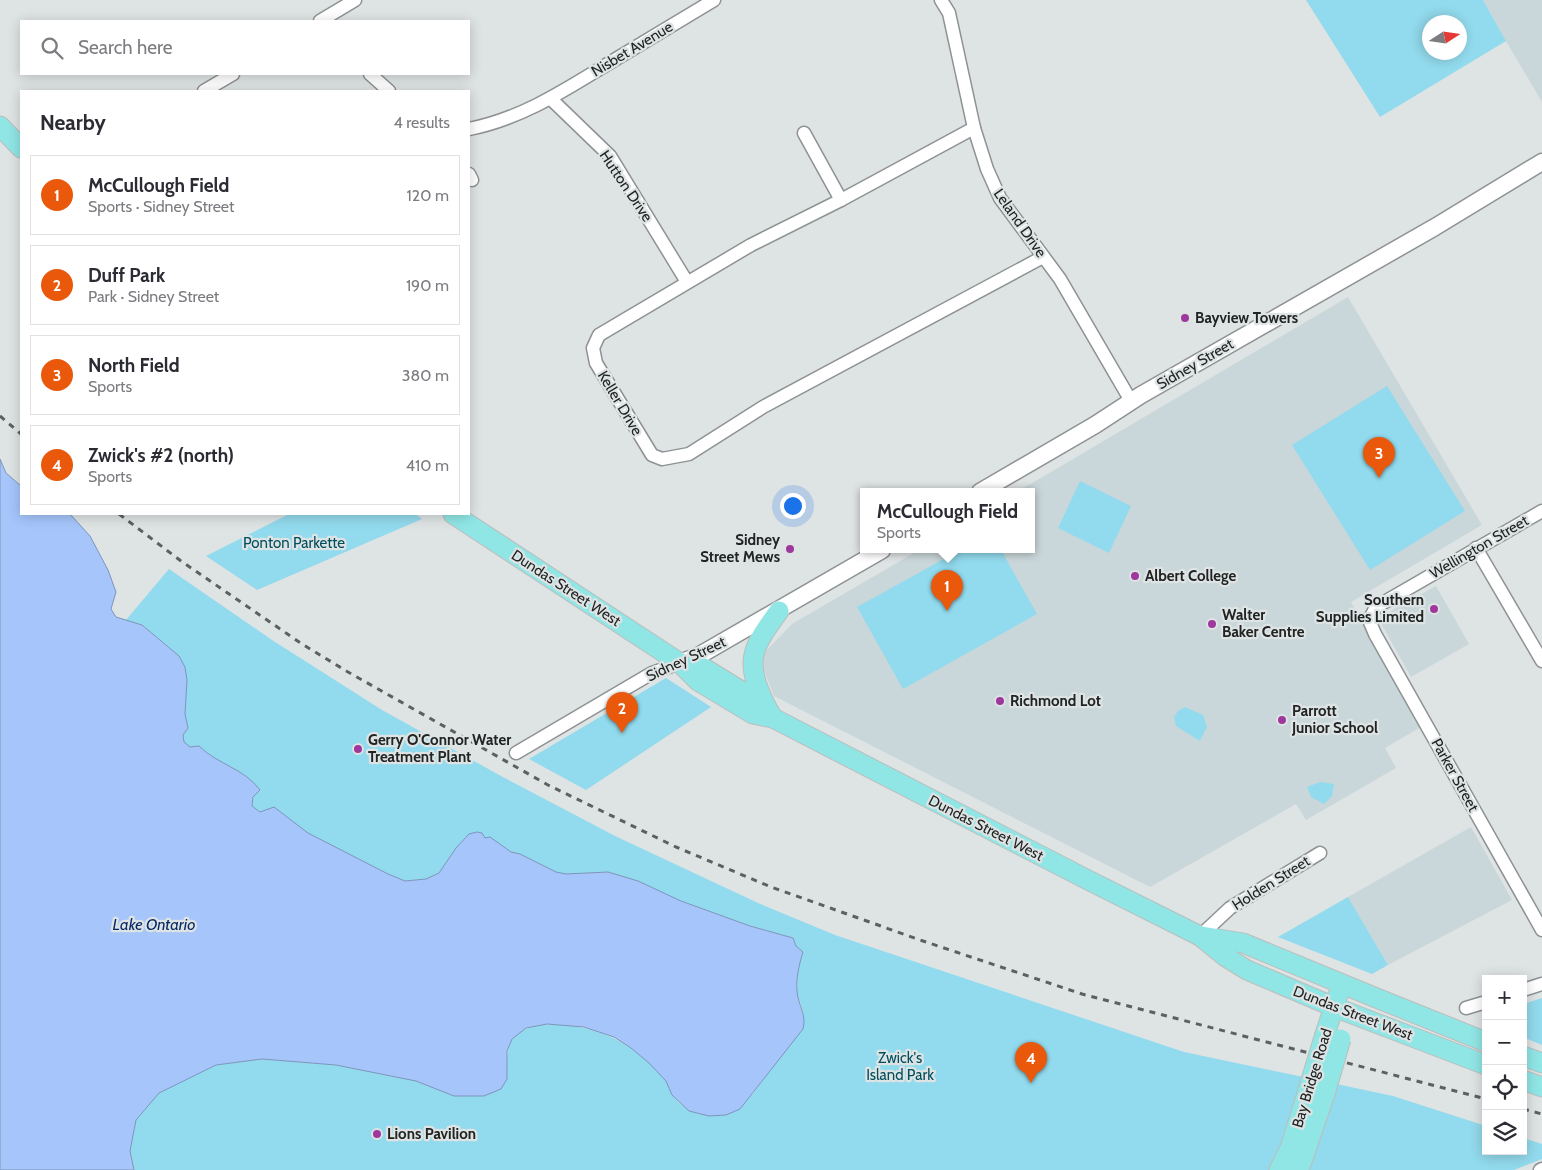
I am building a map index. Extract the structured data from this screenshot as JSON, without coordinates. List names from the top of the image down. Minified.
{"streets":{"main road":["Sidney Street","Dundas Street West","Bay Bridge Road"],"street":["Nisbet Avenue","Hutton Drive","Leland Drive","Keller Drive","Wellington Street","Parker Street","Holden Street"]},"crossings":[["Nisbet Avenue","Hutton Drive"],["Hutton Drive","Keller Drive"],["Leland Drive","Sidney Street"],["Leland Drive","Keller Drive"],["Sidney Street","Dundas Street West"],["Wellington Street","Parker Street"],["Dundas Street West","Holden Street"],["Dundas Street West","Bay Bridge Road"]],"water":["Lake Ontario"],"parks":["Ponton Parkette","Zwick's Island Park"],"places":["Bayview Towers","Sidney Street Mews","Albert College","Southern Supplies Limited","Walter Baker Centre","Richmond Lot","Parrott Junior School","Gerry O'Connor Water Treatment Plant","Lions Pavilion"],"north":"right","page":{"search":"Search here","heading":["Nearby","4 results"],"list":[{"mark":"1","name":"McCullough Field","note":"Sports · Sidney Street","value":"120 m"},{"mark":"2","name":"Duff Park","note":"Park · Sidney Street","value":"190 m"},{"mark":"3","name":"North Field","note":"Sports","value":"380 m"},{"mark":"4","name":"Zwick's #2 (north)","note":"Sports","value":"410 m"}],"pins":["3","1","2","4"],"popup":["McCullough Field","Sports"],"map_buttons":["+","−"]}}
